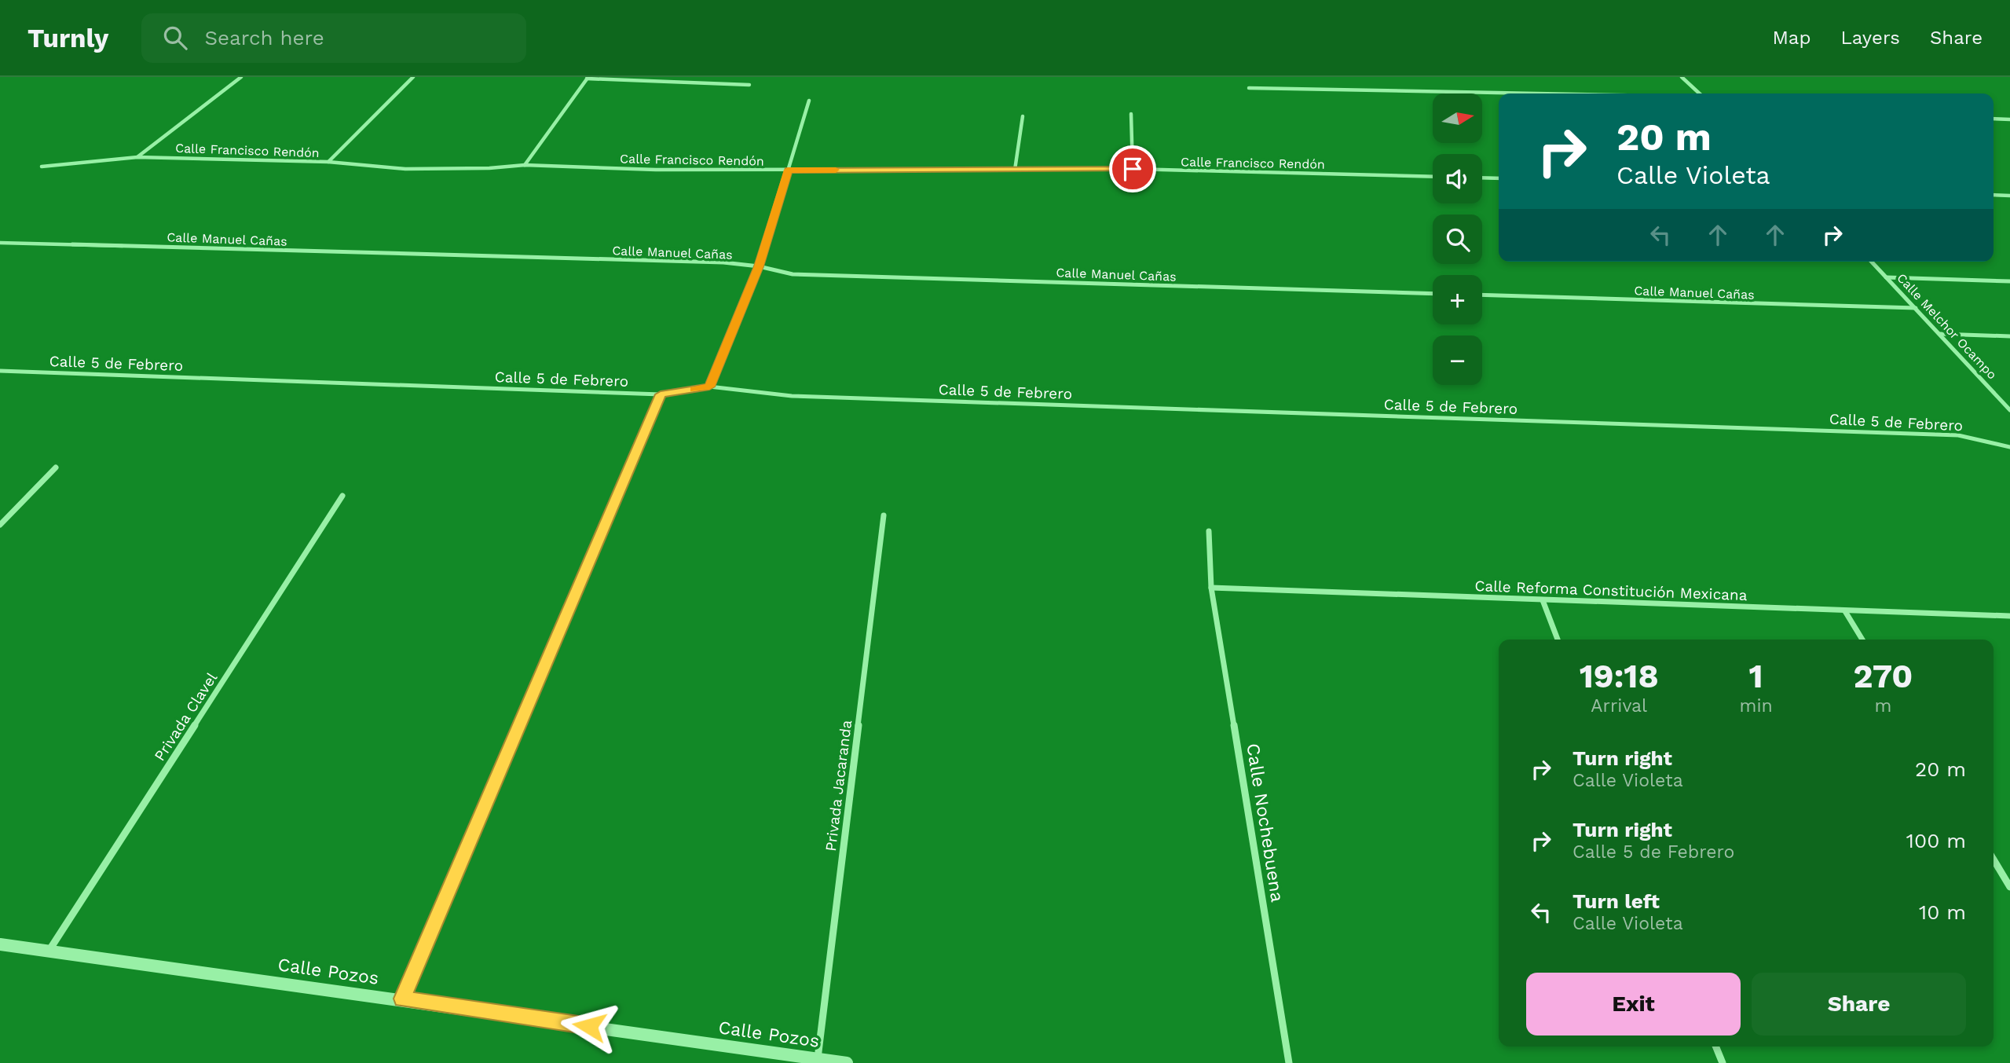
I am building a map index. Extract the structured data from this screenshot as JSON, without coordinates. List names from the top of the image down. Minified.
{"streets":{"street":["Calle Francisco Rendón","Calle Manuel Cañas","Calle Melchor Ocampo","Calle 5 de Febrero","Calle Reforma Constitución Mexicana","Privada Clavel","Privada Jacaranda","Calle Nochebuena","Calle Pozos"]},"crossings":[["Calle Manuel Cañas","Calle Melchor Ocampo"],["Calle Reforma Constitución Mexicana","Calle Nochebuena"],["Privada Clavel","Calle Pozos"],["Privada Jacaranda","Calle Pozos"]],"north":"right","page":{"header":"Turnly","search":"Search here","nav":["Map","Layers","Share"],"map_buttons":["+","−"],"turn":["20 m","Calle Violeta"],"eta":["19:18","Arrival","1","min","270","m"],"list":[{"name":"Turn right","note":"Calle Violeta","value":"20 m"},{"name":"Turn right","note":"Calle 5 de Febrero","value":"100 m"},{"name":"Turn left","note":"Calle Violeta","value":"10 m"}],"buttons":["Exit","Share"]}}
